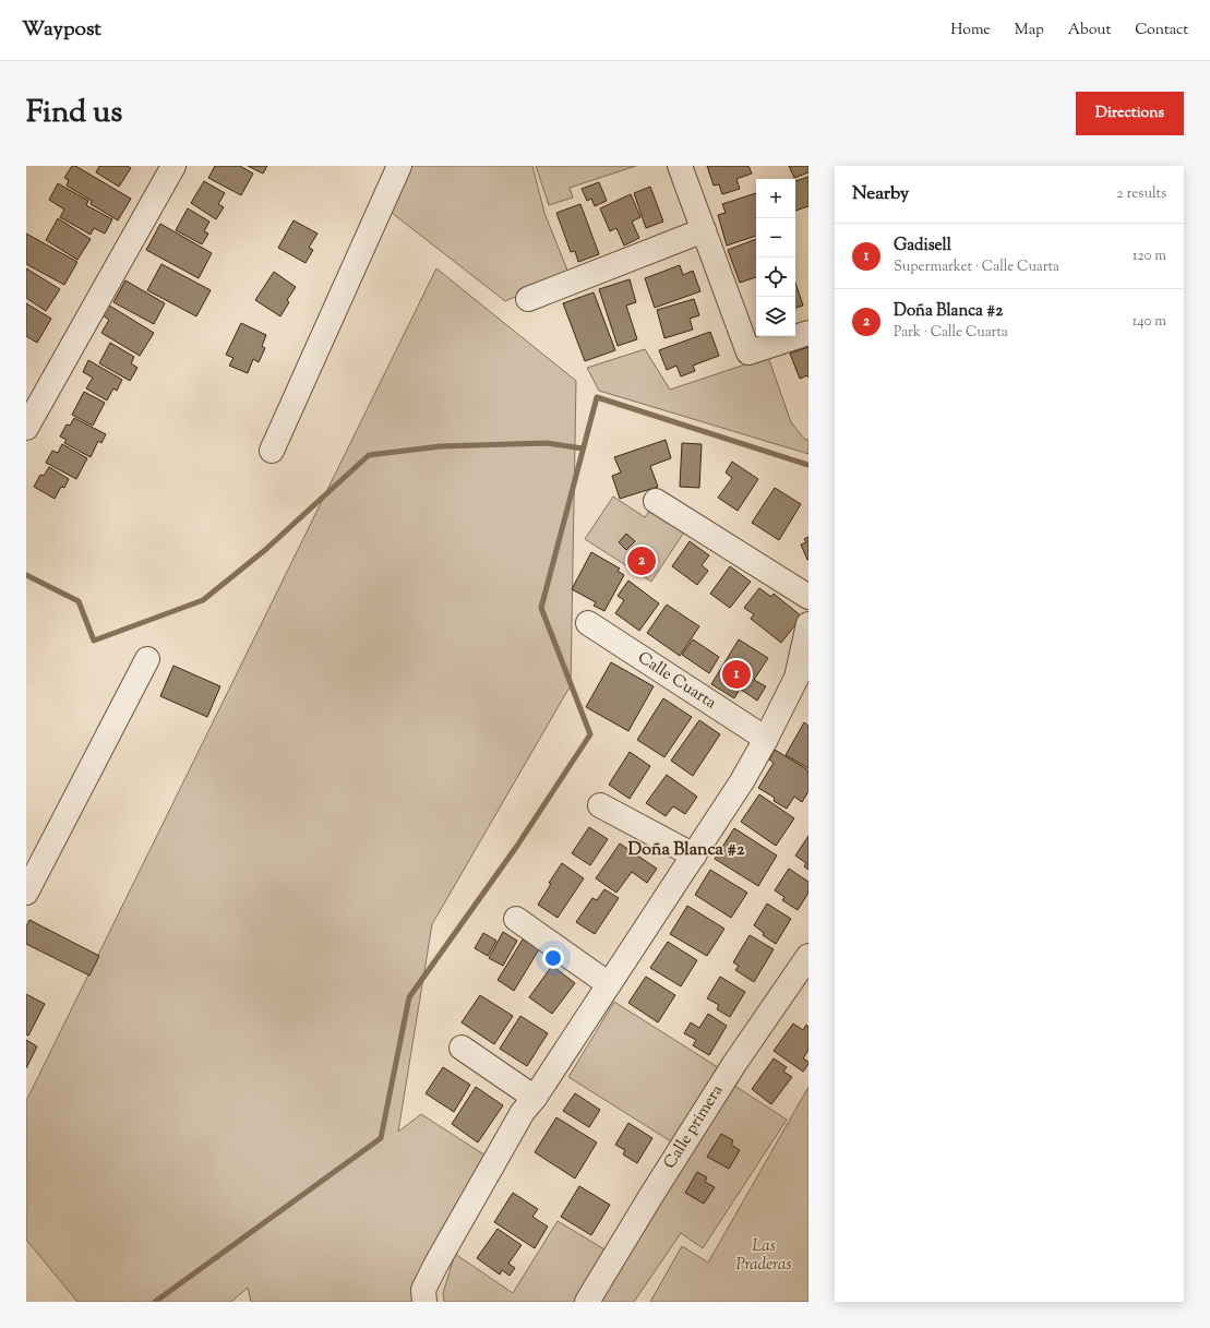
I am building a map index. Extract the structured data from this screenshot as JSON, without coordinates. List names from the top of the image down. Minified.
{"streets":{"street":["Calle Cuarta","Calle primera"]},"districts":["Doña Blanca #2"],"parks":["Las Praderas"],"page":{"header":"Waypost","nav":["Home","Map","About","Contact"],"title":"Find us","buttons":"Directions","heading":["Nearby","2 results"],"map_buttons":["+","−"],"list":[{"mark":"1","name":"Gadisell","note":"Supermarket · Calle Cuarta","value":"120 m"},{"mark":"2","name":"Doña Blanca #2","note":"Park · Calle Cuarta","value":"140 m"}],"pins":["2","1"]}}
